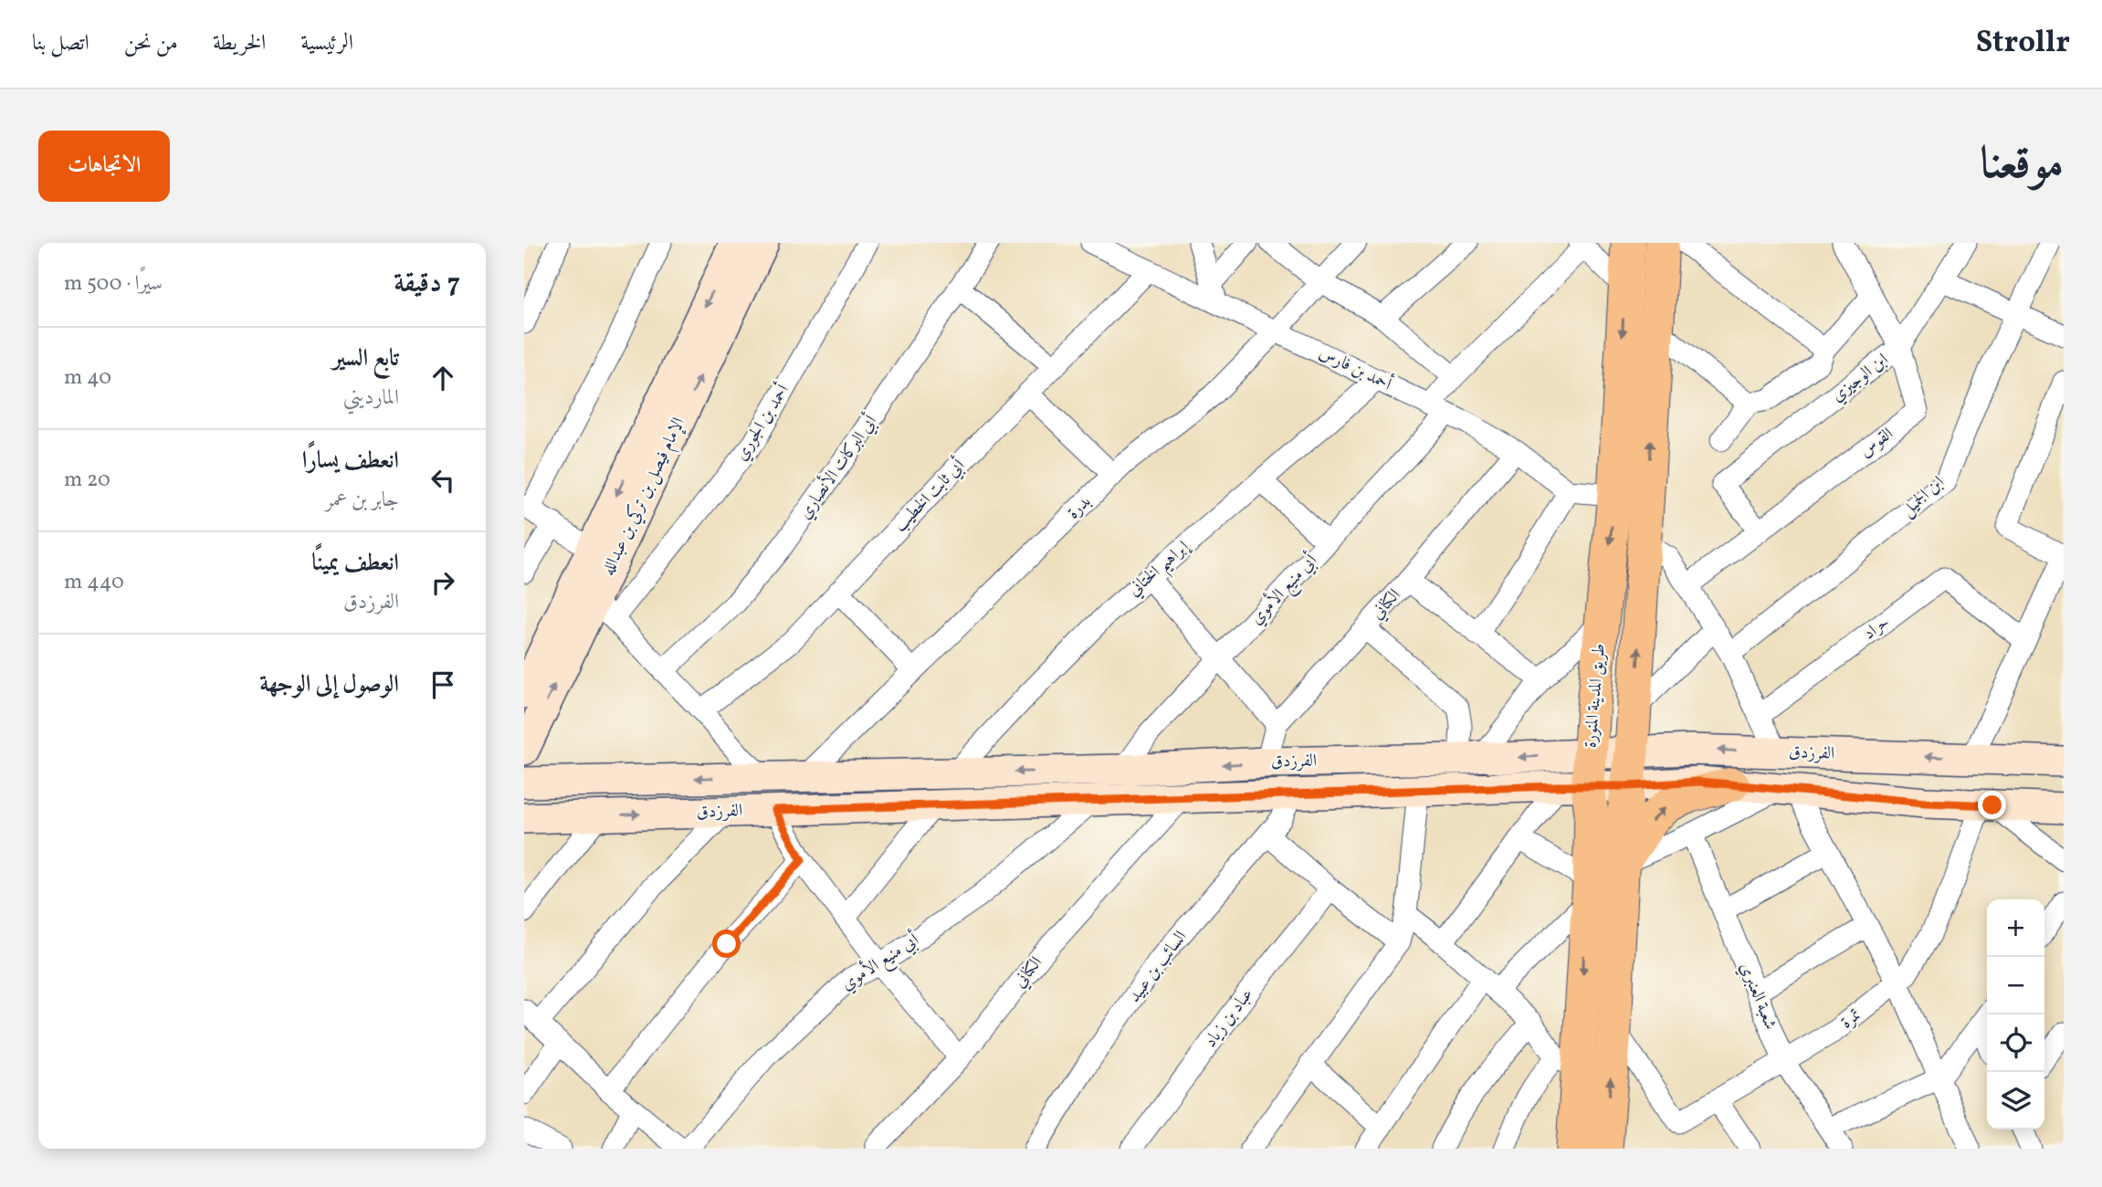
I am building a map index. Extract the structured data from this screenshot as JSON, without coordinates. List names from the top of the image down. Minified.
{"streets":{"main road":["الإمام فيصل بن تركي بن عبدالله","طريق المدينة المنورة","الفرزدق"],"street":["أحمد بن فارس","ابن الوجيزي","أحمد بن الجوري","القوس","أبي البركات الأنصاري","أبي ثابت الخطيب","ابن الجميل","بدرة","إبراهيم الختاني","أبي منيع الأموي","الكناني","حراد","السائب بن عبيد","شعبة العنبري","عباد بن زياد","تمرة"]},"crossings":[["أحمد بن فارس","أبي ثابت الخطيب"],["أحمد بن فارس","بدرة"],["أحمد بن فارس","إبراهيم الختاني"],["أحمد بن فارس","أبي منيع الأموي"],["أحمد بن فارس","الكناني"],["ابن الوجيزي","القوس"],["أحمد بن الجوري","الإمام فيصل بن تركي بن عبدالله"],["بدرة","الفرزدق"],["إبراهيم الختاني","الفرزدق"],["أبي منيع الأموي","الفرزدق"],["الكناني","الفرزدق"],["طريق المدينة المنورة","الفرزدق"],["طريق المدينة المنورة","تمرة"],["الفرزدق","السائب بن عبيد"],["الفرزدق","تمرة"],["شعبة العنبري","تمرة"]],"page":{"header":"Strollr","nav":["الرئيسية","الخريطة","من نحن","اتصل بنا"],"title":"موقعنا","buttons":"الاتجاهات","heading":["7 دقيقة","سيرًا · 500 m"],"list":[["تابع السير","المارديني","40 m"],["انعطف يسارًا","جابر بن عمر","20 m"],["انعطف يمينًا","الفرزدق","440 m"],"الوصول إلى الوجهة"],"map_buttons":["+","−"]}}
